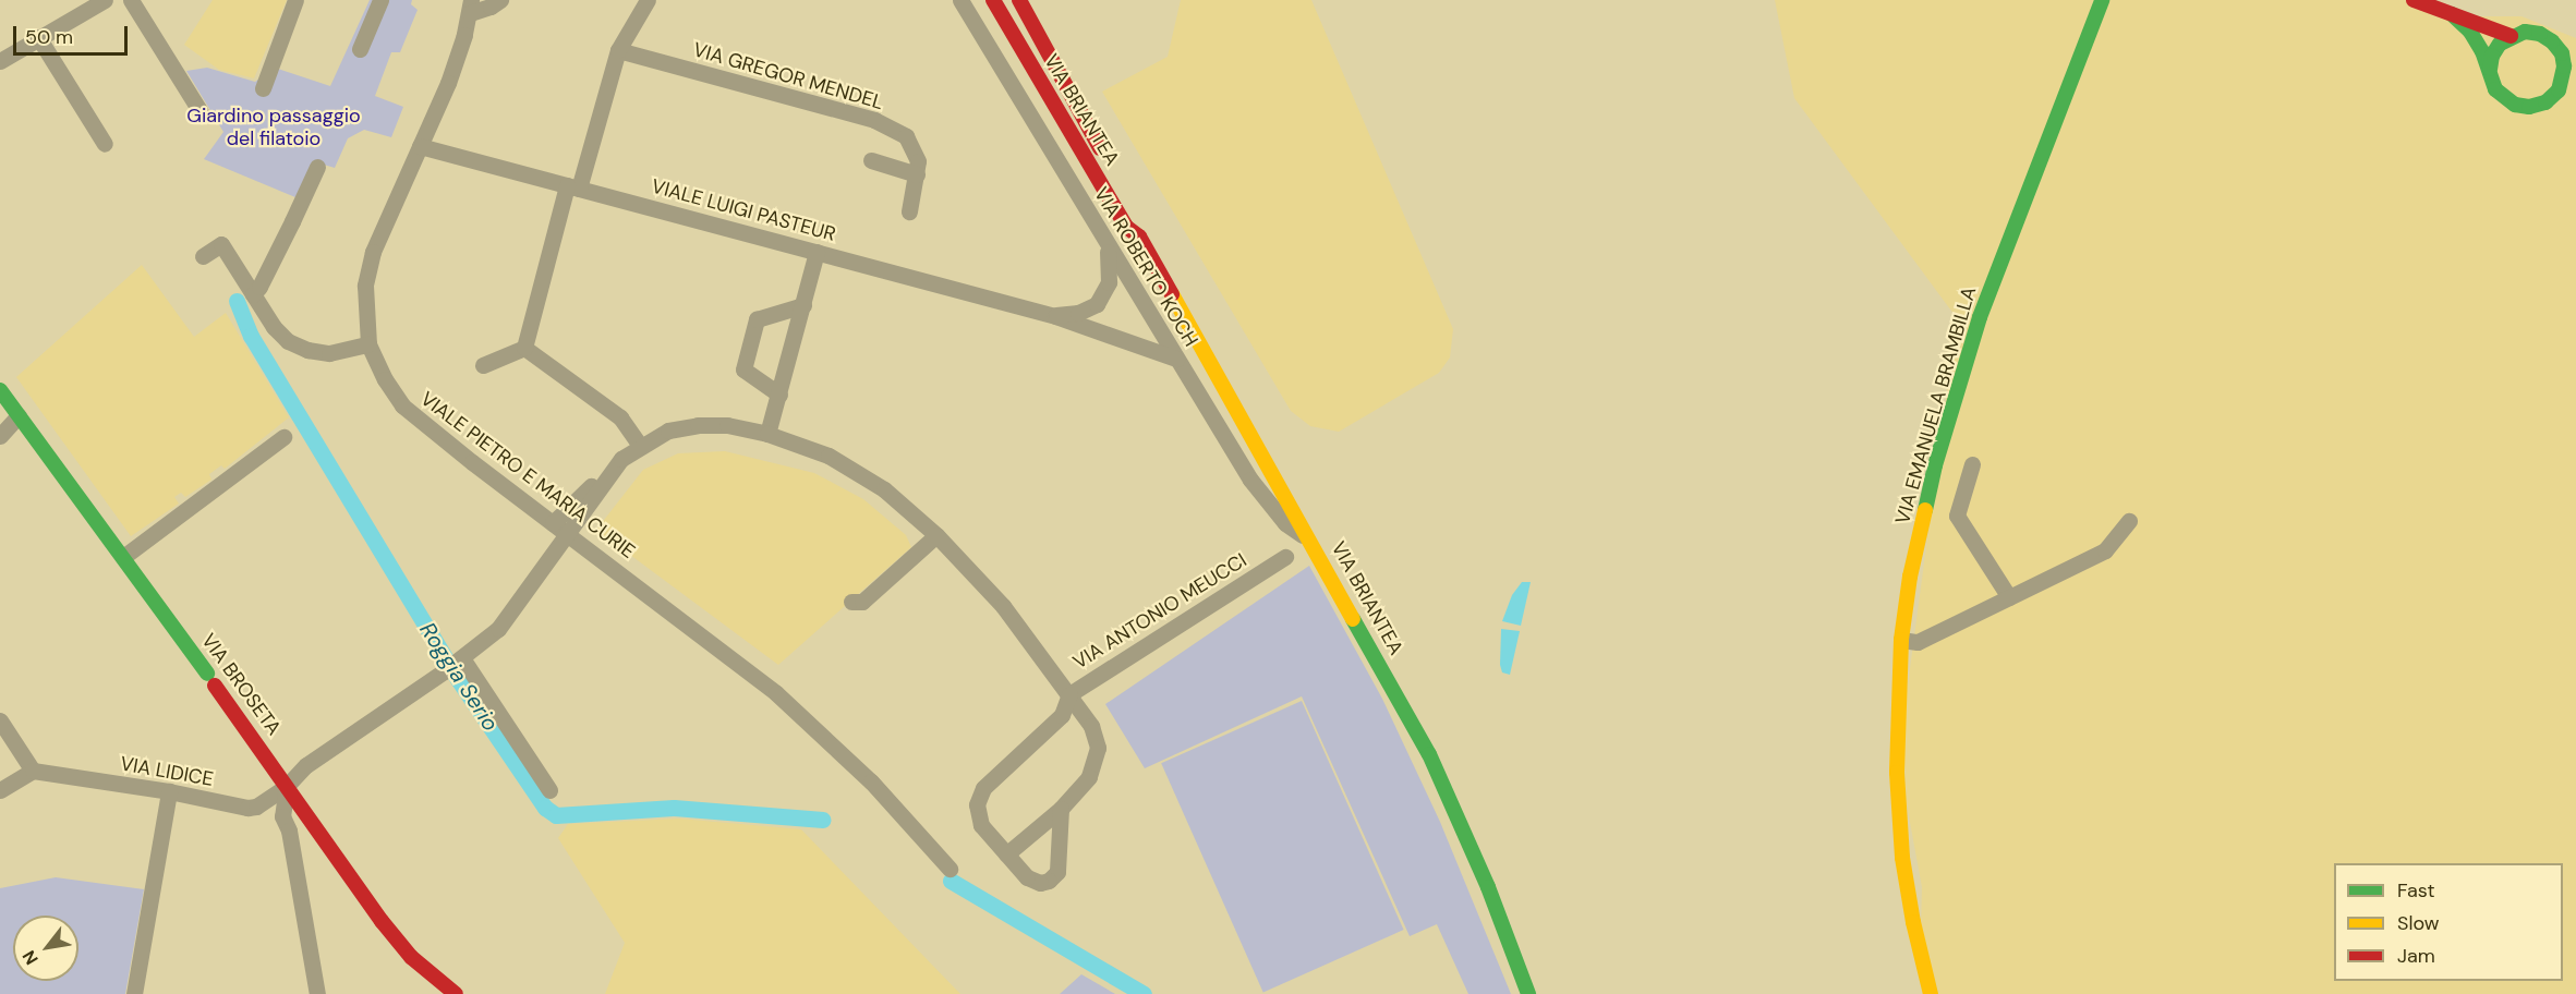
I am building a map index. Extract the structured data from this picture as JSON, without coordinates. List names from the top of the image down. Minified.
{"streets":{"street":["VIA GREGOR MENDEL","VIA BRIANTEA","VIALE LUIGI PASTEUR","VIA ROBERTO KOCH","VIA EMANUELA BRAMBILLA","VIALE PIETRO E MARIA CURIE","VIA ANTONIO MEUCCI","VIA BROSETA","VIA LIDICE"]},"crossings":[["VIA BRIANTEA","VIA ROBERTO KOCH"],["VIALE LUIGI PASTEUR","VIA ROBERTO KOCH"],["VIALE LUIGI PASTEUR","VIALE PIETRO E MARIA CURIE"],["VIALE PIETRO E MARIA CURIE","VIA ANTONIO MEUCCI"],["VIA ANTONIO MEUCCI","VIA LIDICE"],["VIA BROSETA","VIA LIDICE"]],"water":["Roggia Serio"],"parks":["Giardino passaggio del filatoio"],"legend":["Fast","Slow","Jam"],"scale_bar":"50 m","north":"bottom left"}
